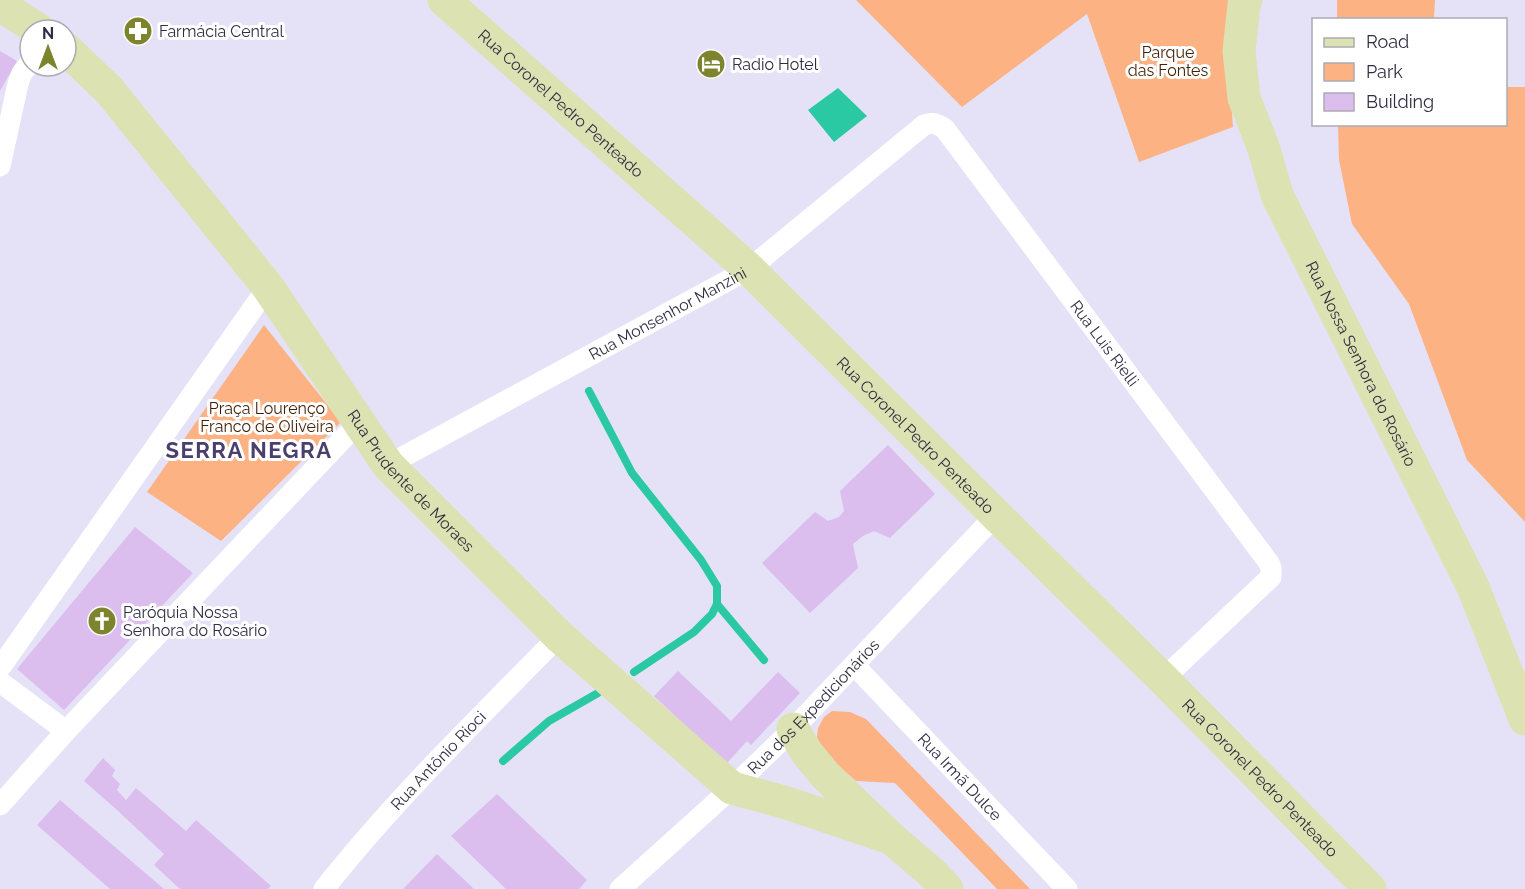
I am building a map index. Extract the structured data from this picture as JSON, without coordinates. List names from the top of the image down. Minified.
{"streets":{"main road":["Rua Coronel Pedro Penteado","Rua Nossa Senhora do Rosário","Rua Prudente de Moraes"],"street":["Rua Monsenhor Manzini","Rua Luis Rielli","Rua dos Expedicionários","Rua Antônio Rioci","Rua Irmã Dulce"]},"crossings":[["Rua Coronel Pedro Penteado","Rua Monsenhor Manzini"],["Rua Coronel Pedro Penteado","Rua Luis Rielli"],["Rua Coronel Pedro Penteado","Rua dos Expedicionários"],["Rua Monsenhor Manzini","Rua Luis Rielli"],["Rua Monsenhor Manzini","Rua Prudente de Moraes"],["Rua Prudente de Moraes","Rua dos Expedicionários"],["Rua Prudente de Moraes","Rua Antônio Rioci"],["Rua dos Expedicionários","Rua Irmã Dulce"]],"districts":["SERRA NEGRA"],"parks":["Parque das Fontes","Praça Lourenço Franco de Oliveira"],"places":{"pharmacy":["Farmácia Central"],"hotel":["Radio Hotel"],"church":["Paróquia Nossa Senhora do Rosário"]},"legend":["Road","Park","Building"],"north":"top"}
